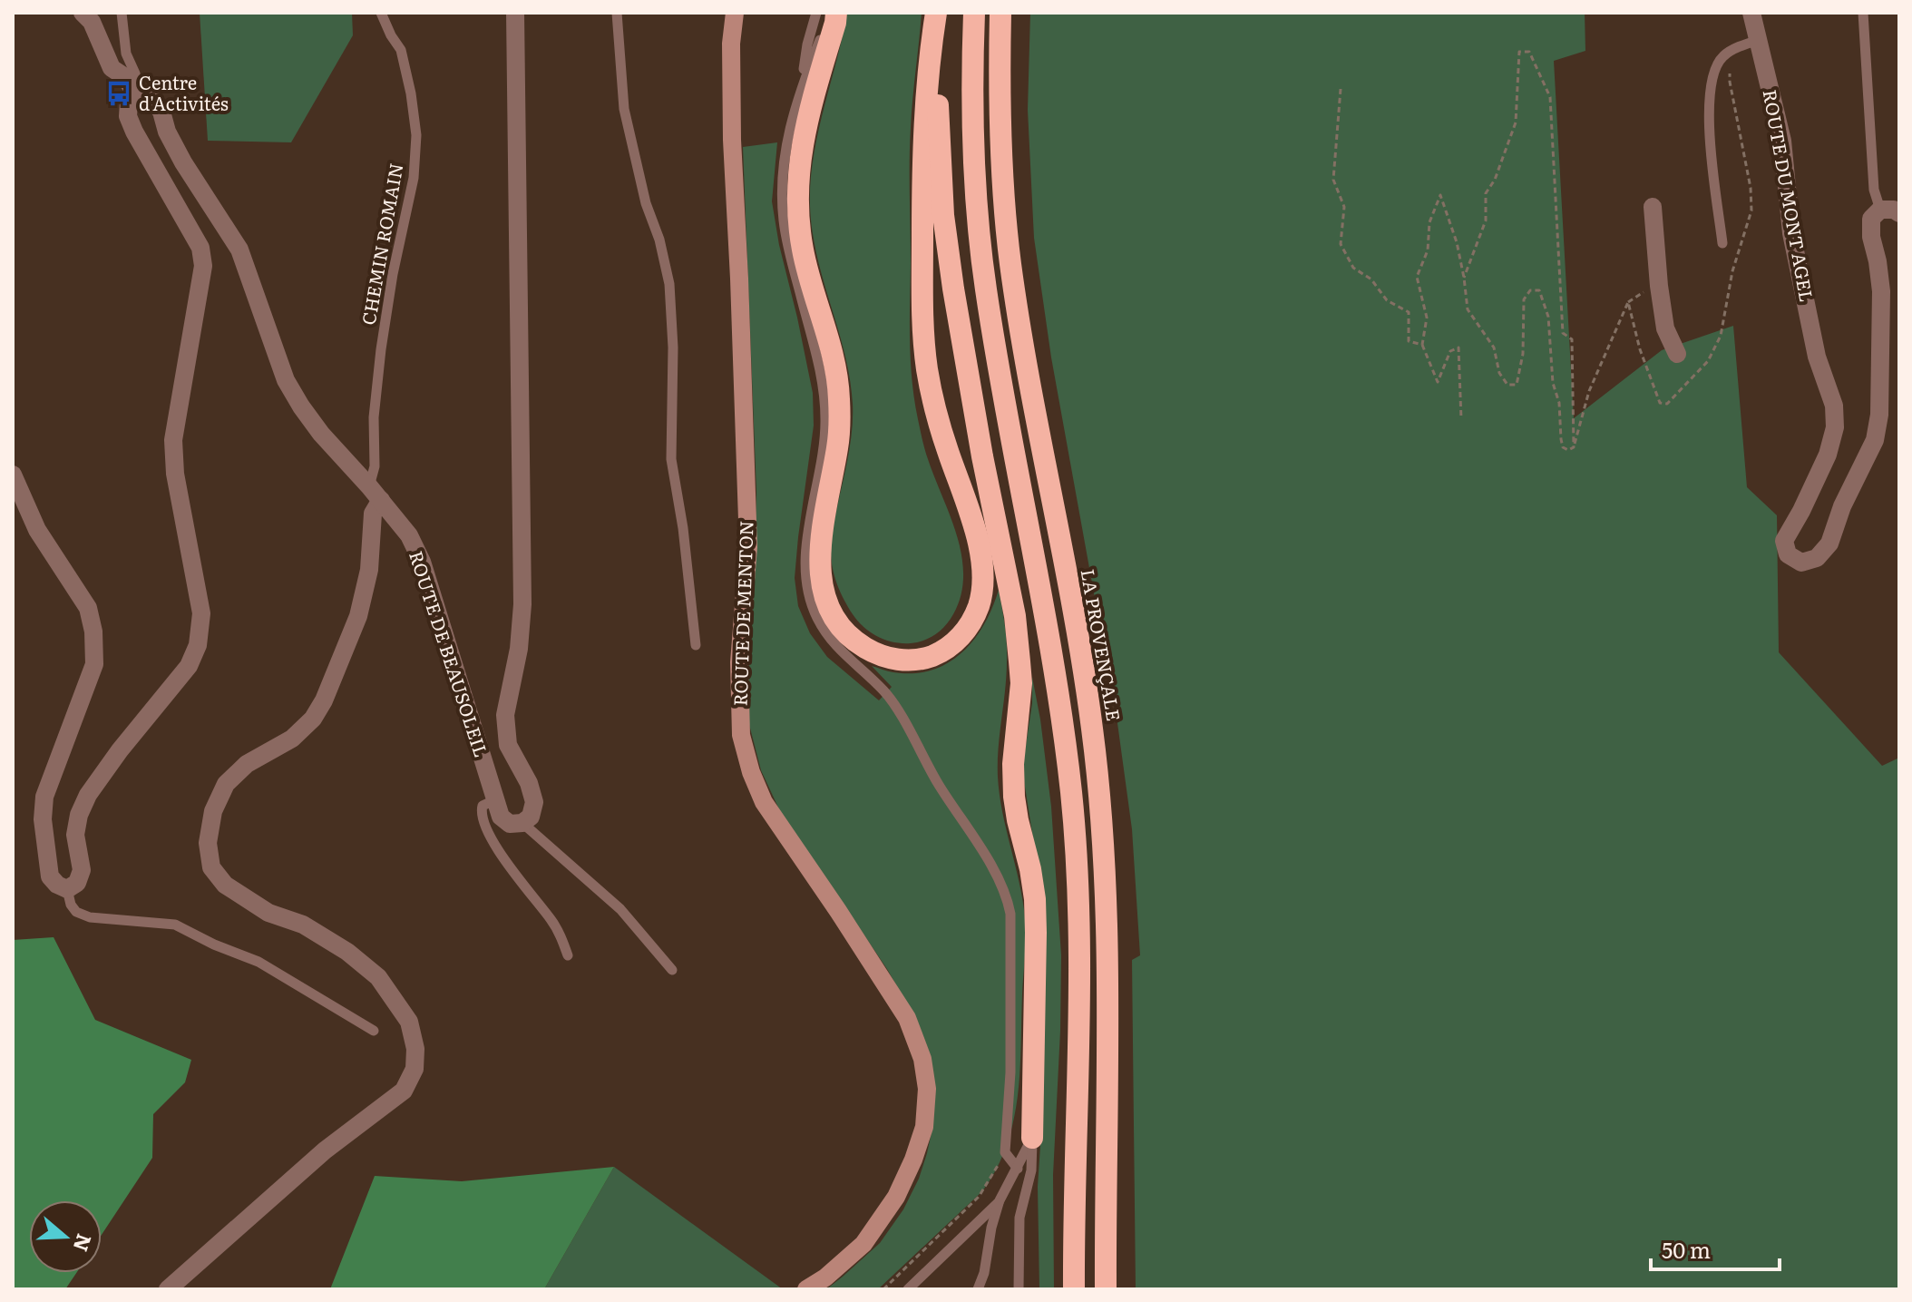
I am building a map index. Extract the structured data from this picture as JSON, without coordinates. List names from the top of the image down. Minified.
{"streets":{"highway":["LA PROVENÇALE"],"main road":["ROUTE DE MENTON"],"street":["ROUTE DU MONT AGEL","ROUTE DE BEAUSOLEIL"],"lane":["CHEMIN ROMAIN"]},"crossings":[["CHEMIN ROMAIN","ROUTE DE BEAUSOLEIL"]],"places":{"bus stop":["Centre d'Activités"]},"scale_bar":"50 m","north":"right"}
